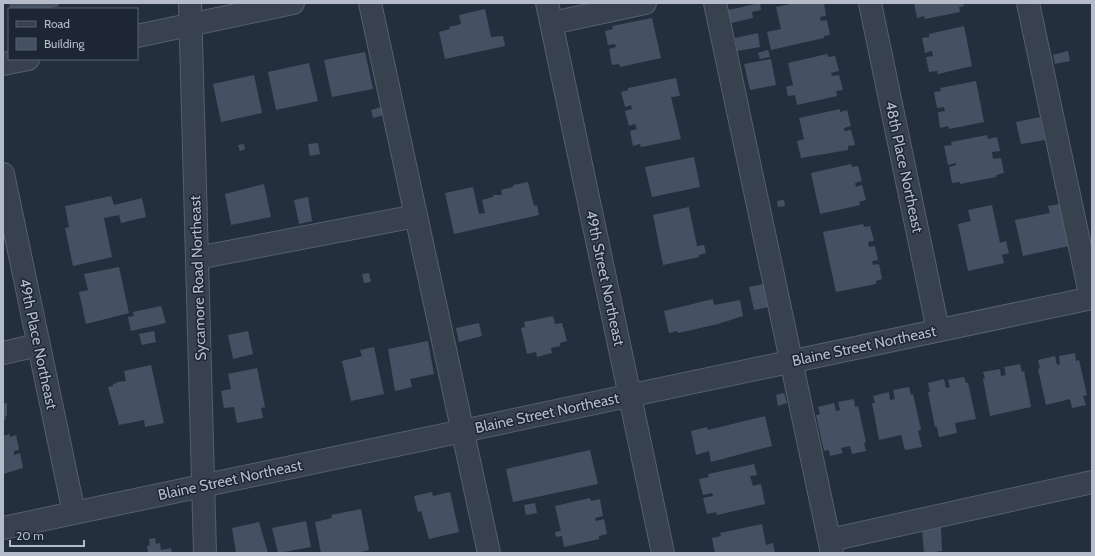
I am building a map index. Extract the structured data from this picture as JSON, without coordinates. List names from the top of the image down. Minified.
{"streets":{"street":["48th Place Northeast","Sycamore Road Northeast","49th Street Northeast","49th Place Northeast","Blaine Street Northeast"]},"crossings":[["48th Place Northeast","Blaine Street Northeast"],["Sycamore Road Northeast","Blaine Street Northeast"],["49th Street Northeast","Blaine Street Northeast"],["49th Place Northeast","Blaine Street Northeast"]],"legend":["Road","Building"],"scale_bar":"20 m"}
